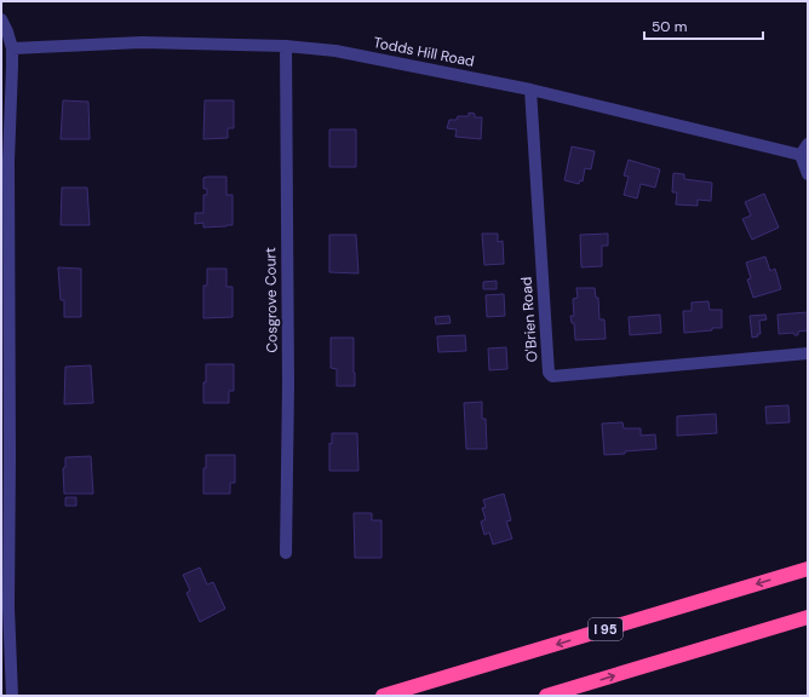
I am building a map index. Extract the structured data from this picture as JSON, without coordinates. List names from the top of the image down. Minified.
{"streets":{"highway":["I 95"],"street":["Todds Hill Road","Cosgrove Court","O'Brien Road"]},"crossings":[["Todds Hill Road","Cosgrove Court"],["Todds Hill Road","O'Brien Road"]],"scale_bar":"50 m"}
